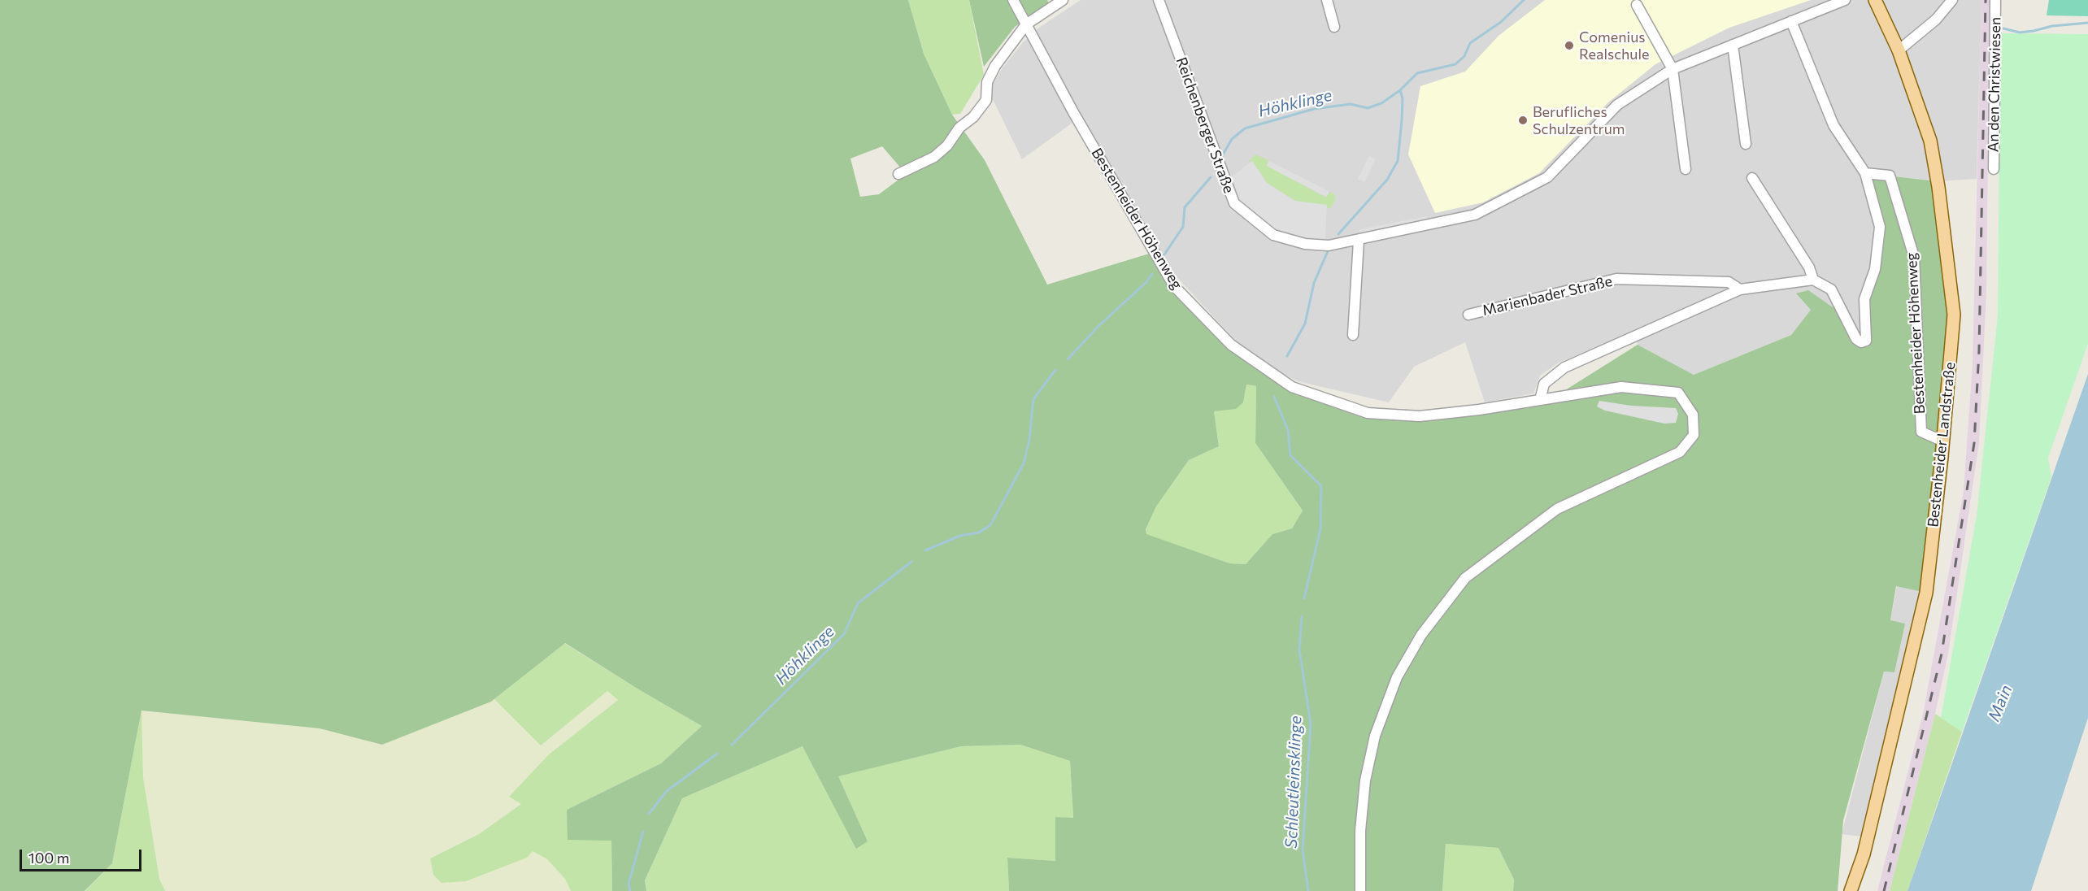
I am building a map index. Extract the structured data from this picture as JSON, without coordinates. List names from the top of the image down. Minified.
{"streets":{"main road":["Bestenheider Landstraße"],"street":["An den Christwiesen","Reichenberger Straße","Bestenheider Höhenweg","Marienbader Straße"]},"crossings":[["Bestenheider Höhenweg","Bestenheider Landstraße"]],"water":["Höhklinge","Main","Schleutleinsklinge"],"places":["Comenius Realschule","Berufliches Schulzentrum"],"scale_bar":"100 m"}
